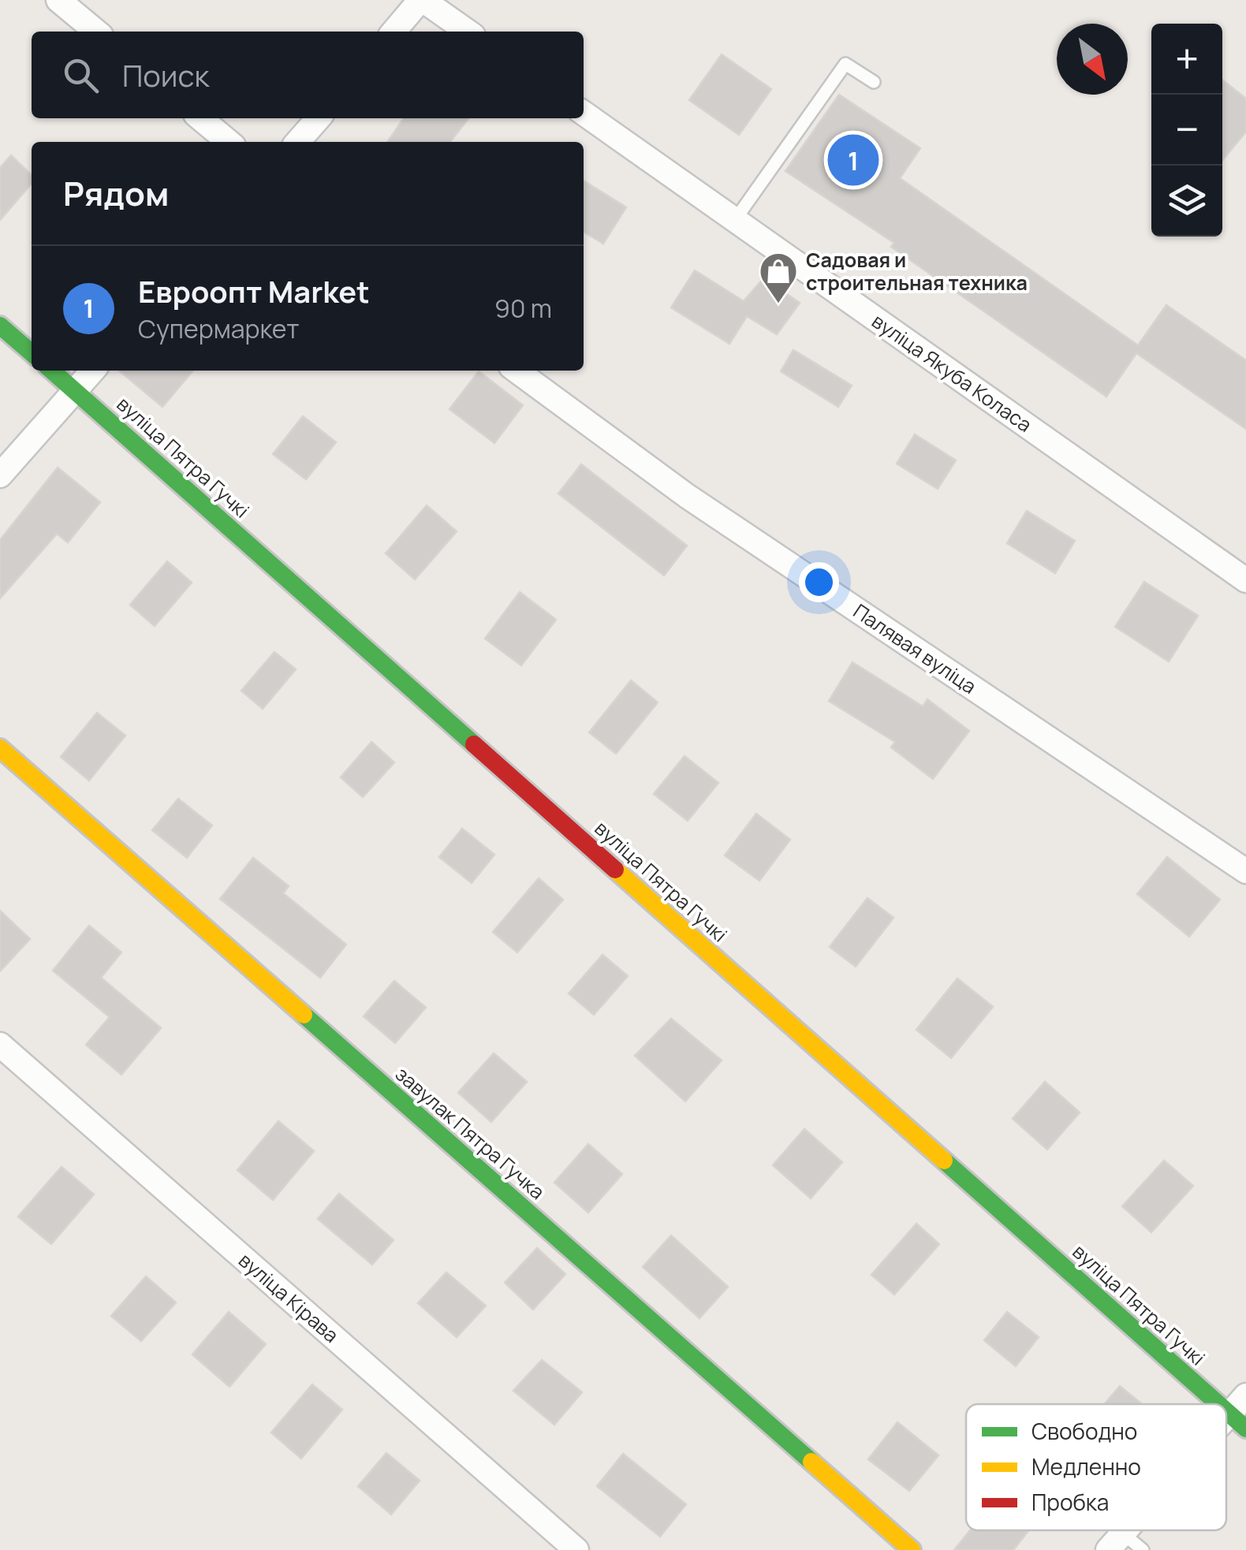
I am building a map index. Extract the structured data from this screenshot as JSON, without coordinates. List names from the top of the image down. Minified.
{"streets":{"street":["вуліца Якуба Коласа","вуліца Пятра Гучкі","Палявая вуліца","завулак Пятра Гучка","вуліца Кірава"]},"places":{"shop":["Садовая и строительная техника"]},"legend":["Свободно","Медленно","Пробка"],"north":"bottom right","page":{"map_buttons":["+","−"],"search":"Поиск","pins":"1","heading":"Рядом","list":[{"mark":"1","name":"Евроопт Market","note":"Супермаркет","value":"90 m"}]}}
